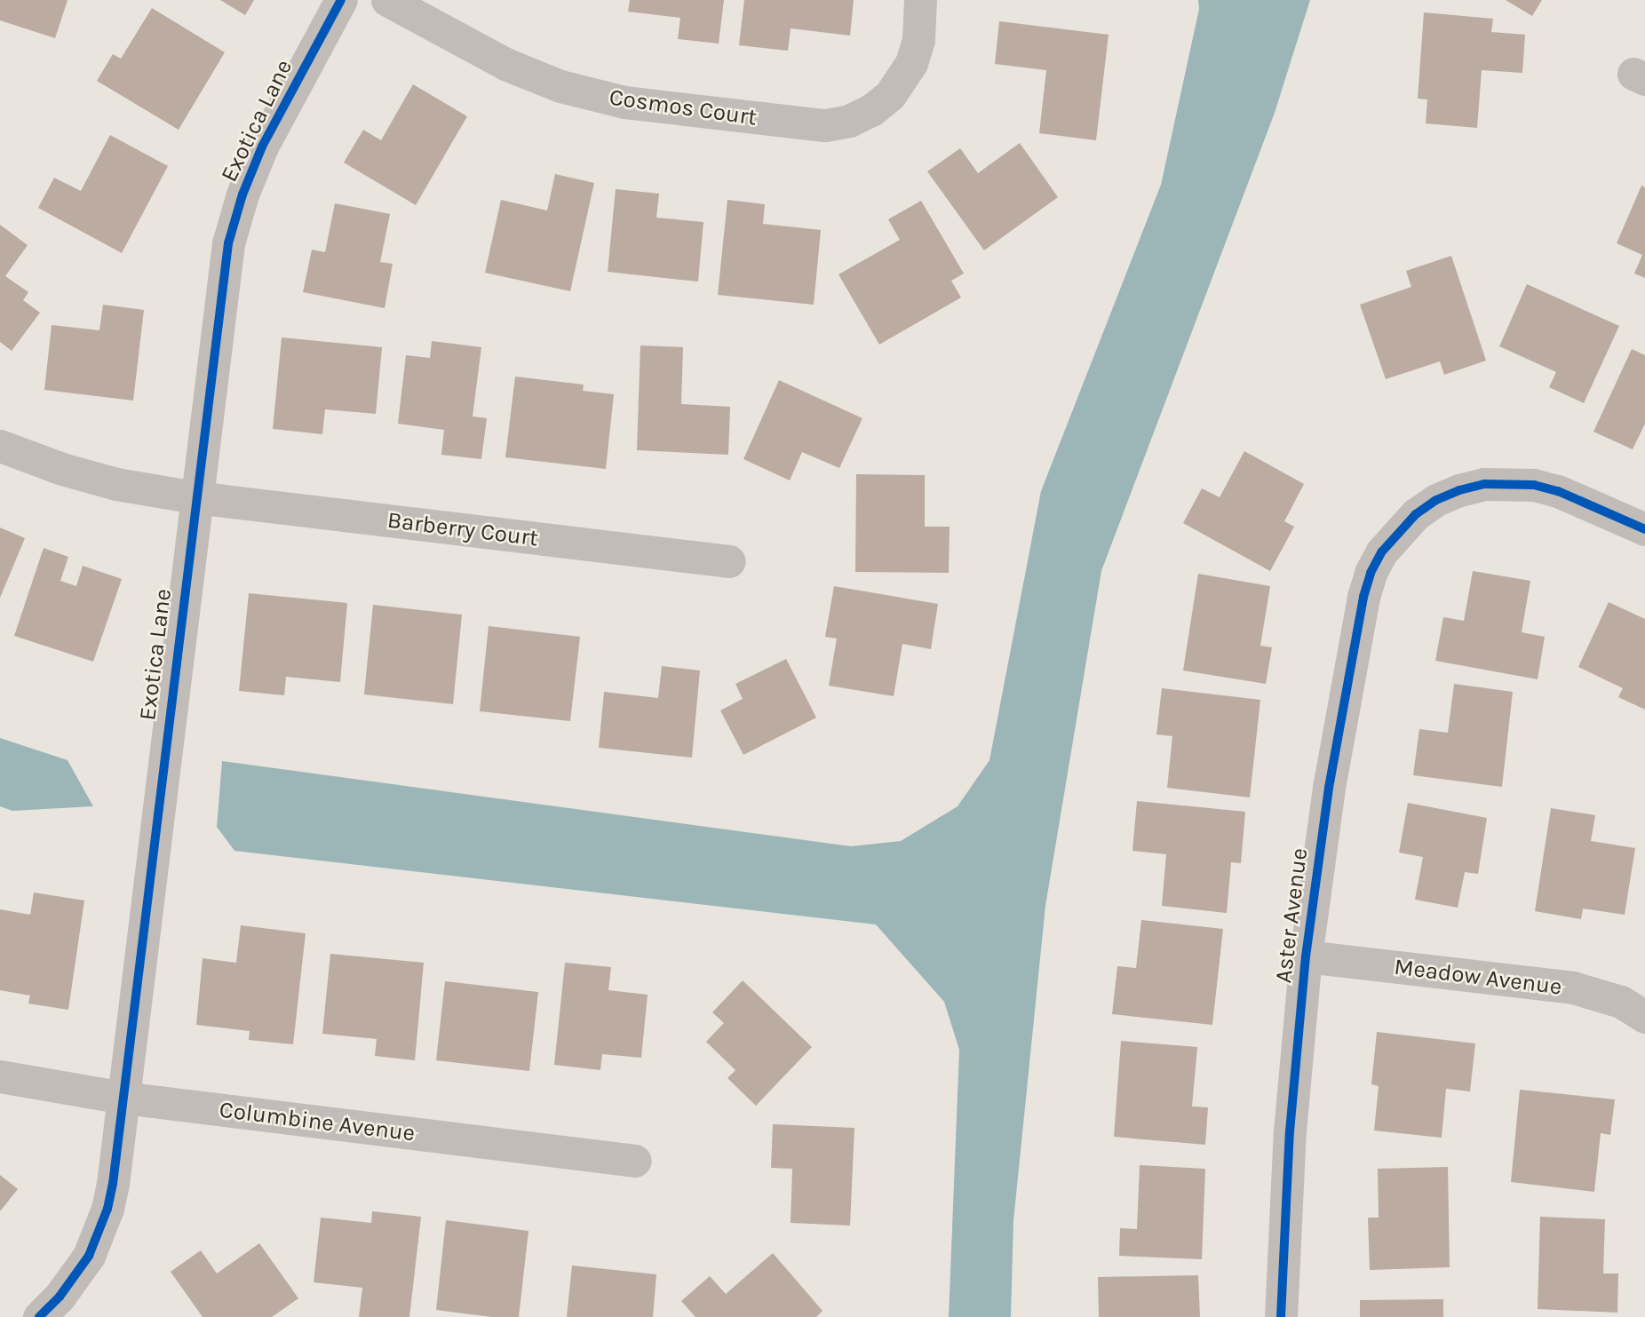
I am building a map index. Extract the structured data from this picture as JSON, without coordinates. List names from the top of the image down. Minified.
{"streets":{"street":["Cosmos Court","Exotica Lane","Barberry Court","Aster Avenue","Meadow Avenue","Columbine Avenue"]},"crossings":[["Exotica Lane","Barberry Court"],["Exotica Lane","Columbine Avenue"],["Aster Avenue","Meadow Avenue"]]}
